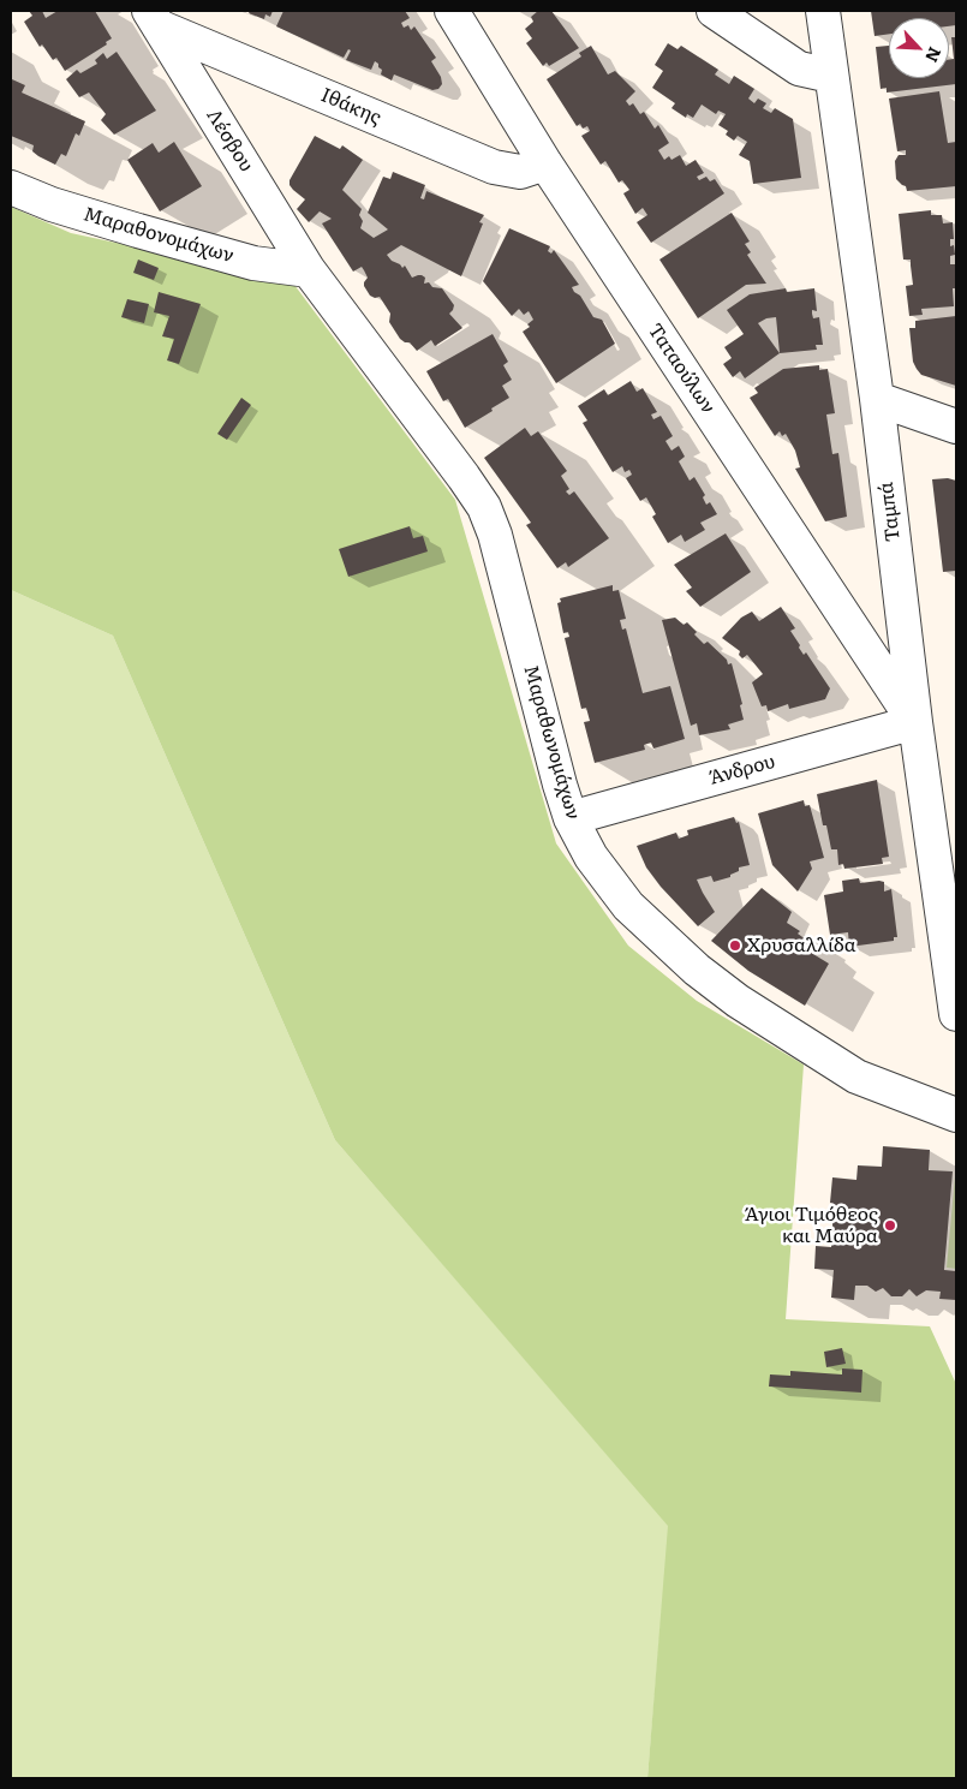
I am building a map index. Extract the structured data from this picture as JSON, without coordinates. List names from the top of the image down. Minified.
{"streets":{"street":["Ιθάκης","Λέσβου","Μαραθονομάχων","Ταταούλων","Ταμπά","Μαραθωνομάχων","Άνδρου"]},"crossings":[["Ιθάκης","Λέσβου"],["Ιθάκης","Ταταούλων"],["Λέσβου","Μαραθονομάχων"],["Λέσβου","Μαραθωνομάχων"],["Μαραθονομάχων","Μαραθωνομάχων"],["Ταταούλων","Ταμπά"],["Ταταούλων","Άνδρου"],["Ταμπά","Άνδρου"],["Μαραθωνομάχων","Άνδρου"]],"places":["Χρυσαλλίδα","Άγιοι Τιμόθεος και Μαύρα"],"north":"bottom right"}
